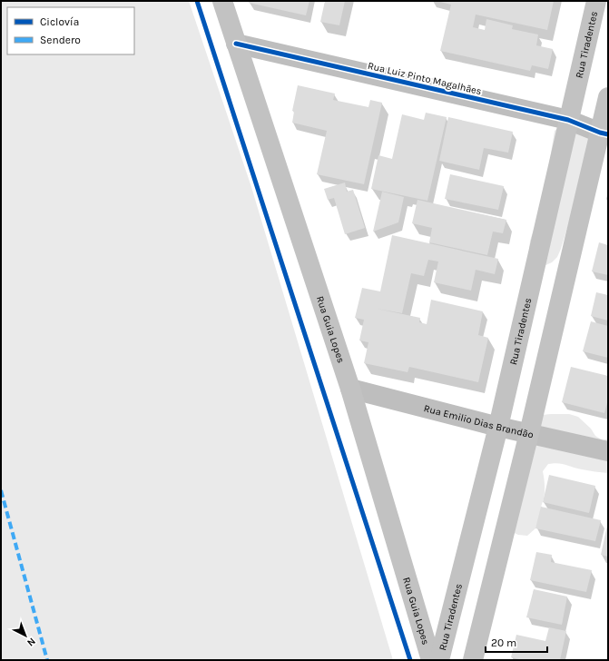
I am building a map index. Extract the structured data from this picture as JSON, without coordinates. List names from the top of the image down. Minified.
{"streets":{"main road":["Rua Tiradentes","Rua Guia Lopes"],"street":["Rua Luiz Pinto Magalhães","Rua Emilio Dias Brandão"]},"crossings":[["Rua Tiradentes","Rua Luiz Pinto Magalhães"],["Rua Tiradentes","Rua Emilio Dias Brandão"],["Rua Luiz Pinto Magalhães","Rua Guia Lopes"],["Rua Guia Lopes","Rua Emilio Dias Brandão"]],"legend":["Ciclovía","Sendero"],"scale_bar":"20 m","north":"bottom right"}
